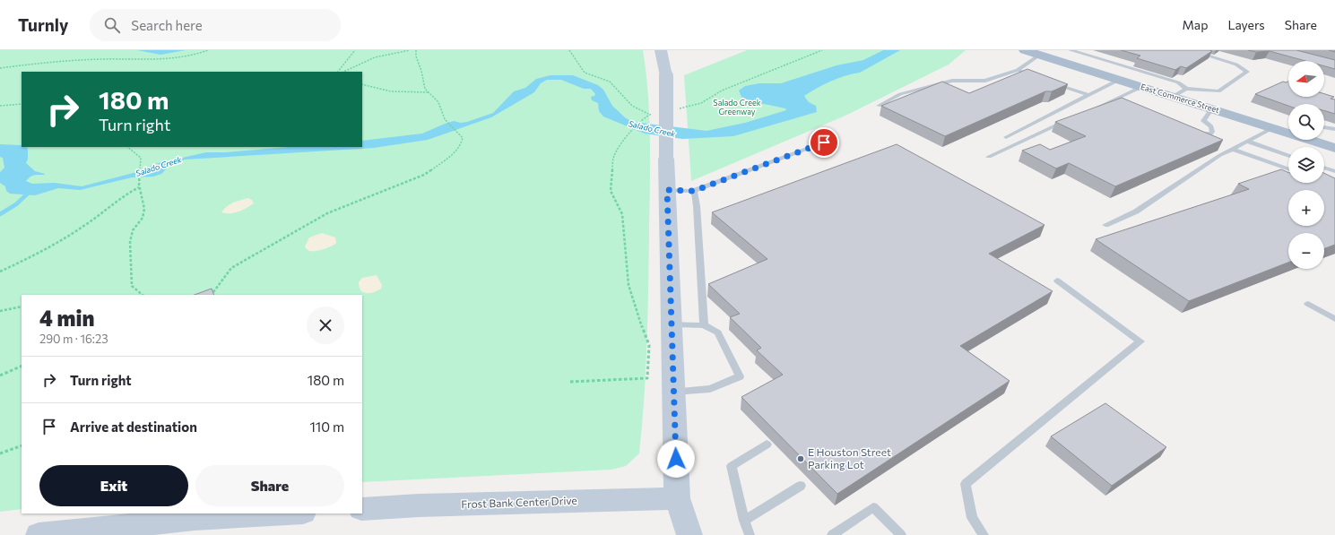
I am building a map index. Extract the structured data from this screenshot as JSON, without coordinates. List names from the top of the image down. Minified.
{"streets":{"main road":["East Commerce Street","Frost Bank Center Drive"]},"water":["Salado Creek"],"parks":["Salado Creek Greenway"],"places":["E Houston Street Parking Lot"],"north":"left","page":{"header":"Turnly","search":"Search here","nav":["Map","Layers","Share"],"map_buttons":["+","−"],"turn":["180 m","Turn right"],"heading":["4 min","290 m · 16:23"],"list":[{"name":"Turn right","value":"180 m"},{"name":"Arrive at destination","value":"110 m"}],"buttons":["Exit","Share"]}}
